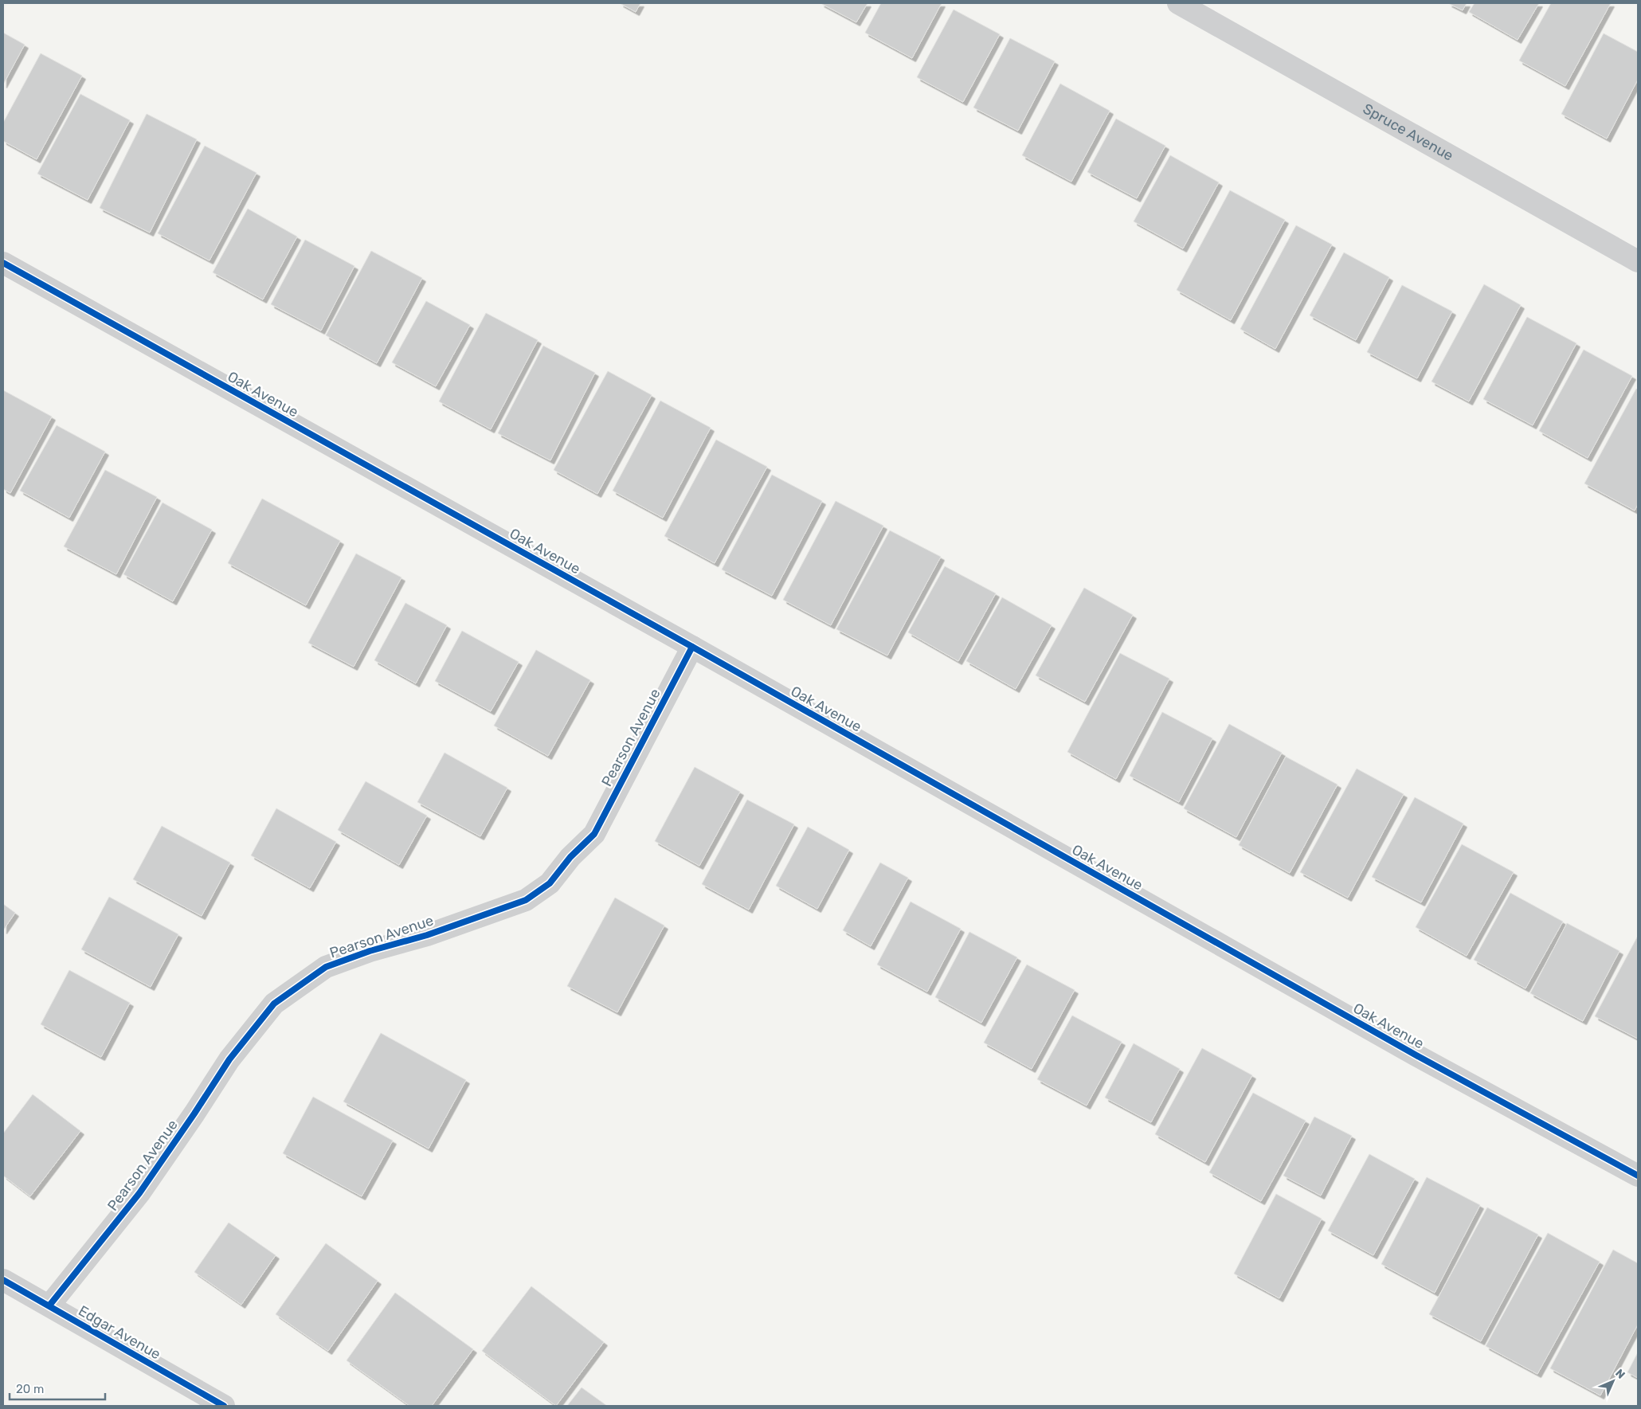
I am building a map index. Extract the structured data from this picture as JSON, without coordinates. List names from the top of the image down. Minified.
{"streets":{"street":["Spruce Avenue","Oak Avenue","Pearson Avenue","Edgar Avenue"]},"crossings":[["Oak Avenue","Pearson Avenue"],["Pearson Avenue","Edgar Avenue"]],"scale_bar":"20 m","north":"top right"}
